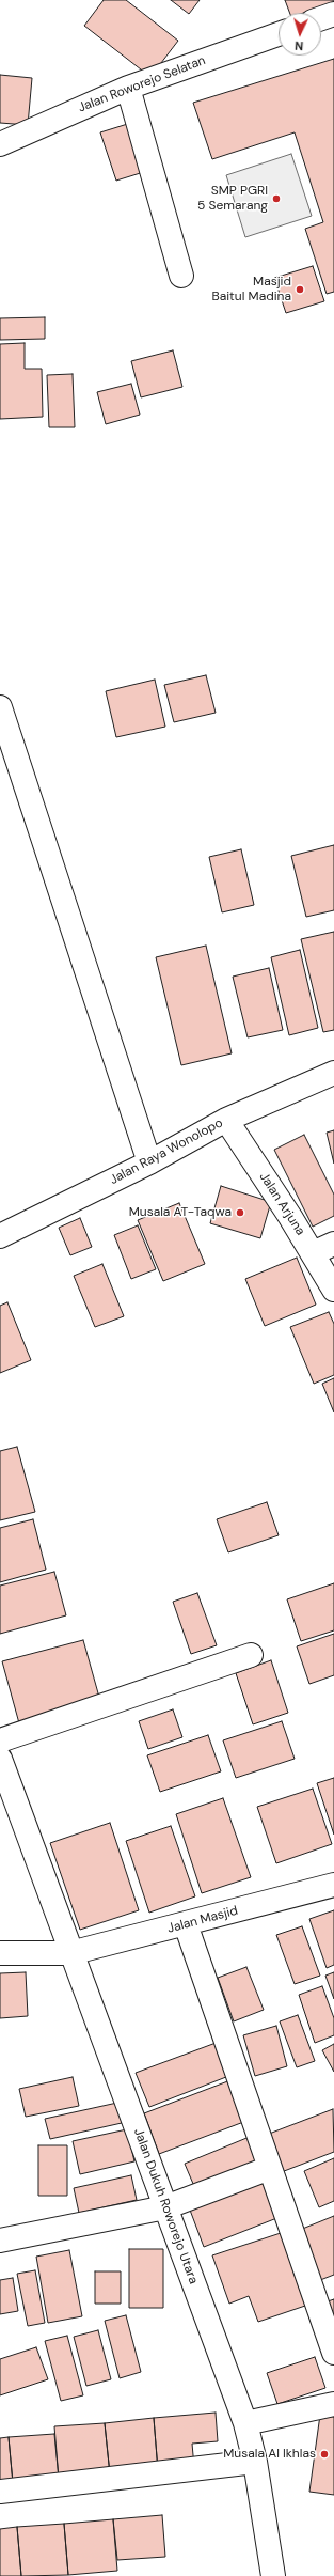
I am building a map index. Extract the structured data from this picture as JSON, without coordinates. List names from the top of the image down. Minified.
{"streets":{"street":["Jalan Roworejo Selatan","Jalan Raya Wonolopo","Jalan Arjuna","Jalan Masjid","Jalan Dukuh Roworejo Utara"]},"crossings":[["Jalan Raya Wonolopo","Jalan Arjuna"],["Jalan Masjid","Jalan Dukuh Roworejo Utara"]],"places":["SMP PGRI 5 Semarang","Masjid Baitul Madina","Musala AT-Taqwa","Musala Al Ikhlas"],"north":"bottom"}
